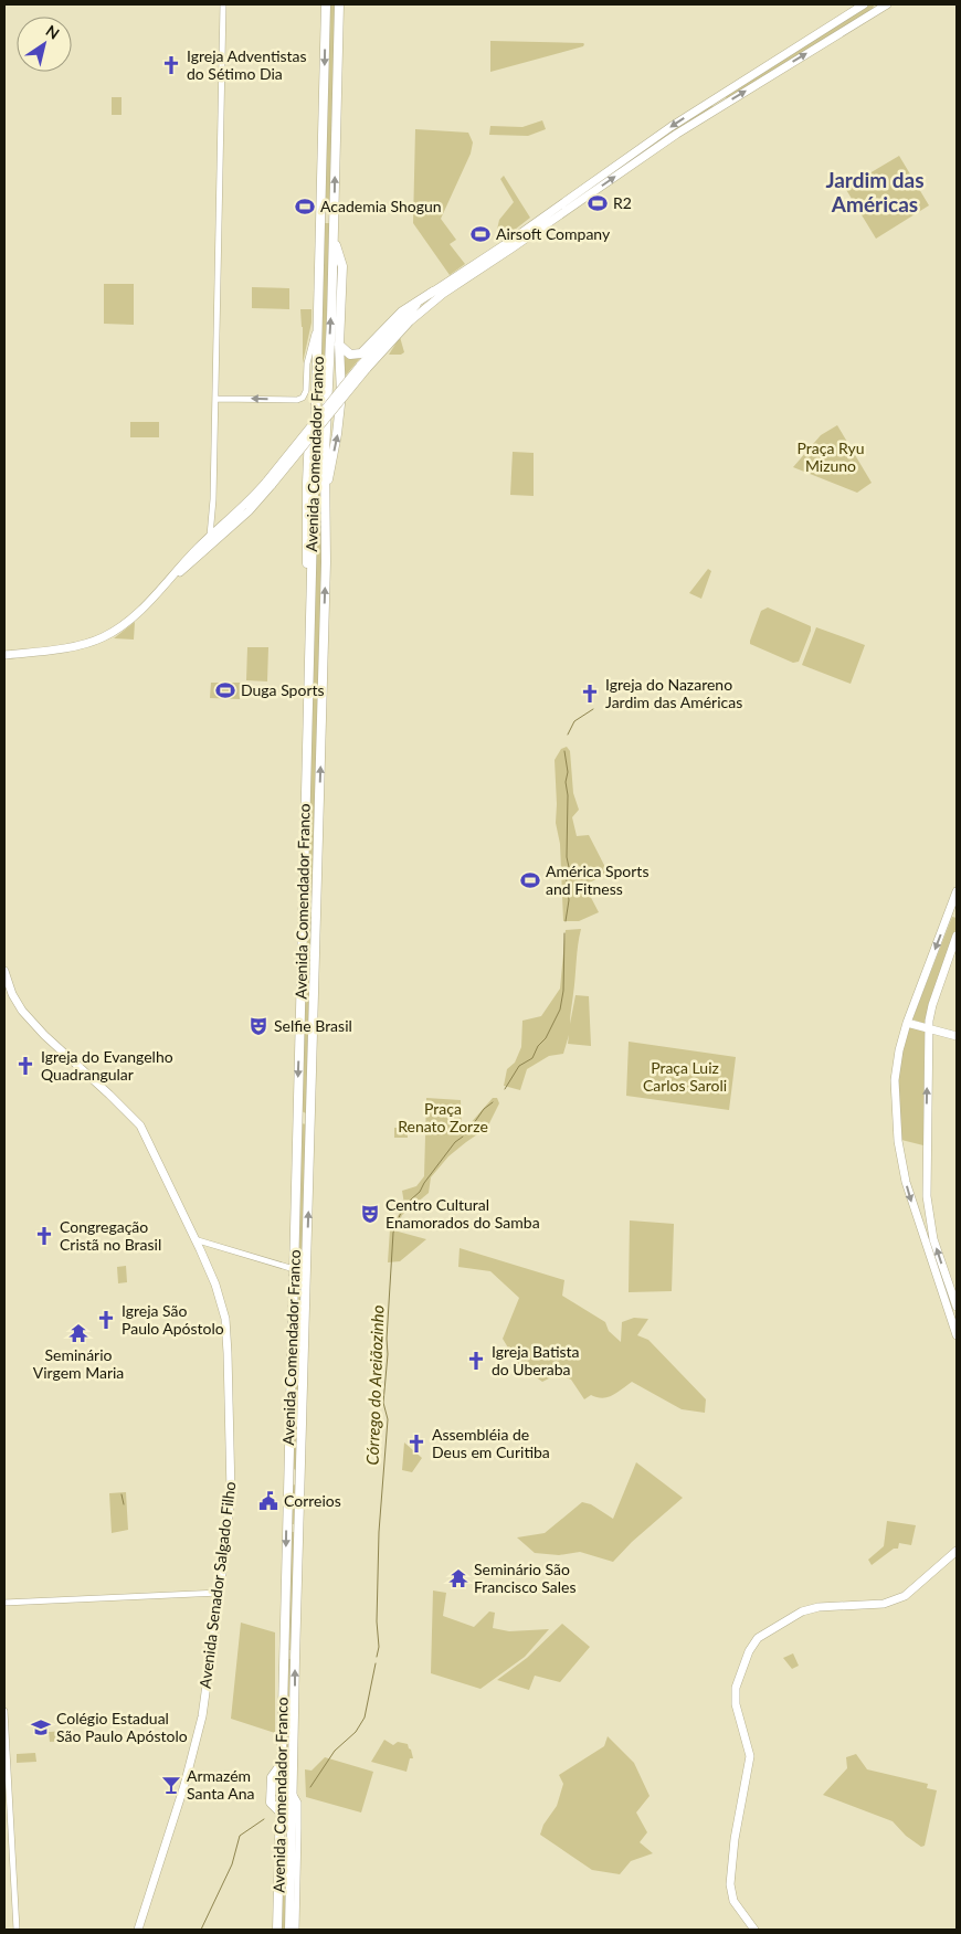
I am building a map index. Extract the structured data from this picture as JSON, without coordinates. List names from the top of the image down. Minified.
{"streets":{"highway":["Avenida Comendador Franco"],"main road":["Avenida Senador Salgado Filho"]},"districts":["Jardim das Américas"],"water":["Córrego do Areiãozinho"],"parks":["Praça Ryu Mizuno","Praça Luiz Carlos Saroli","Praça Renato Zorze"],"places":{"church":["Igreja Adventistas do Sétimo Dia","Igreja do Nazareno Jardim das Américas","Igreja do Evangelho Quadrangular","Congregação Cristã no Brasil","Igreja São Paulo Apóstolo","Igreja Batista do Uberaba","Assembléia de Deus em Curitiba"],"sports":["R2","Academia Shogun","Airsoft Company","Duga Sports","América Sports and Fitness"],"theatre":["Selfie Brasil","Centro Cultural Enamorados do Samba"],"temple":["Seminário Virgem Maria","Seminário São Francisco Sales"],"public building":["Correios"],"school or university":["Colégio Estadual São Paulo Apóstolo"],"bar":["Armazém Santa Ana"]},"north":"top right"}
